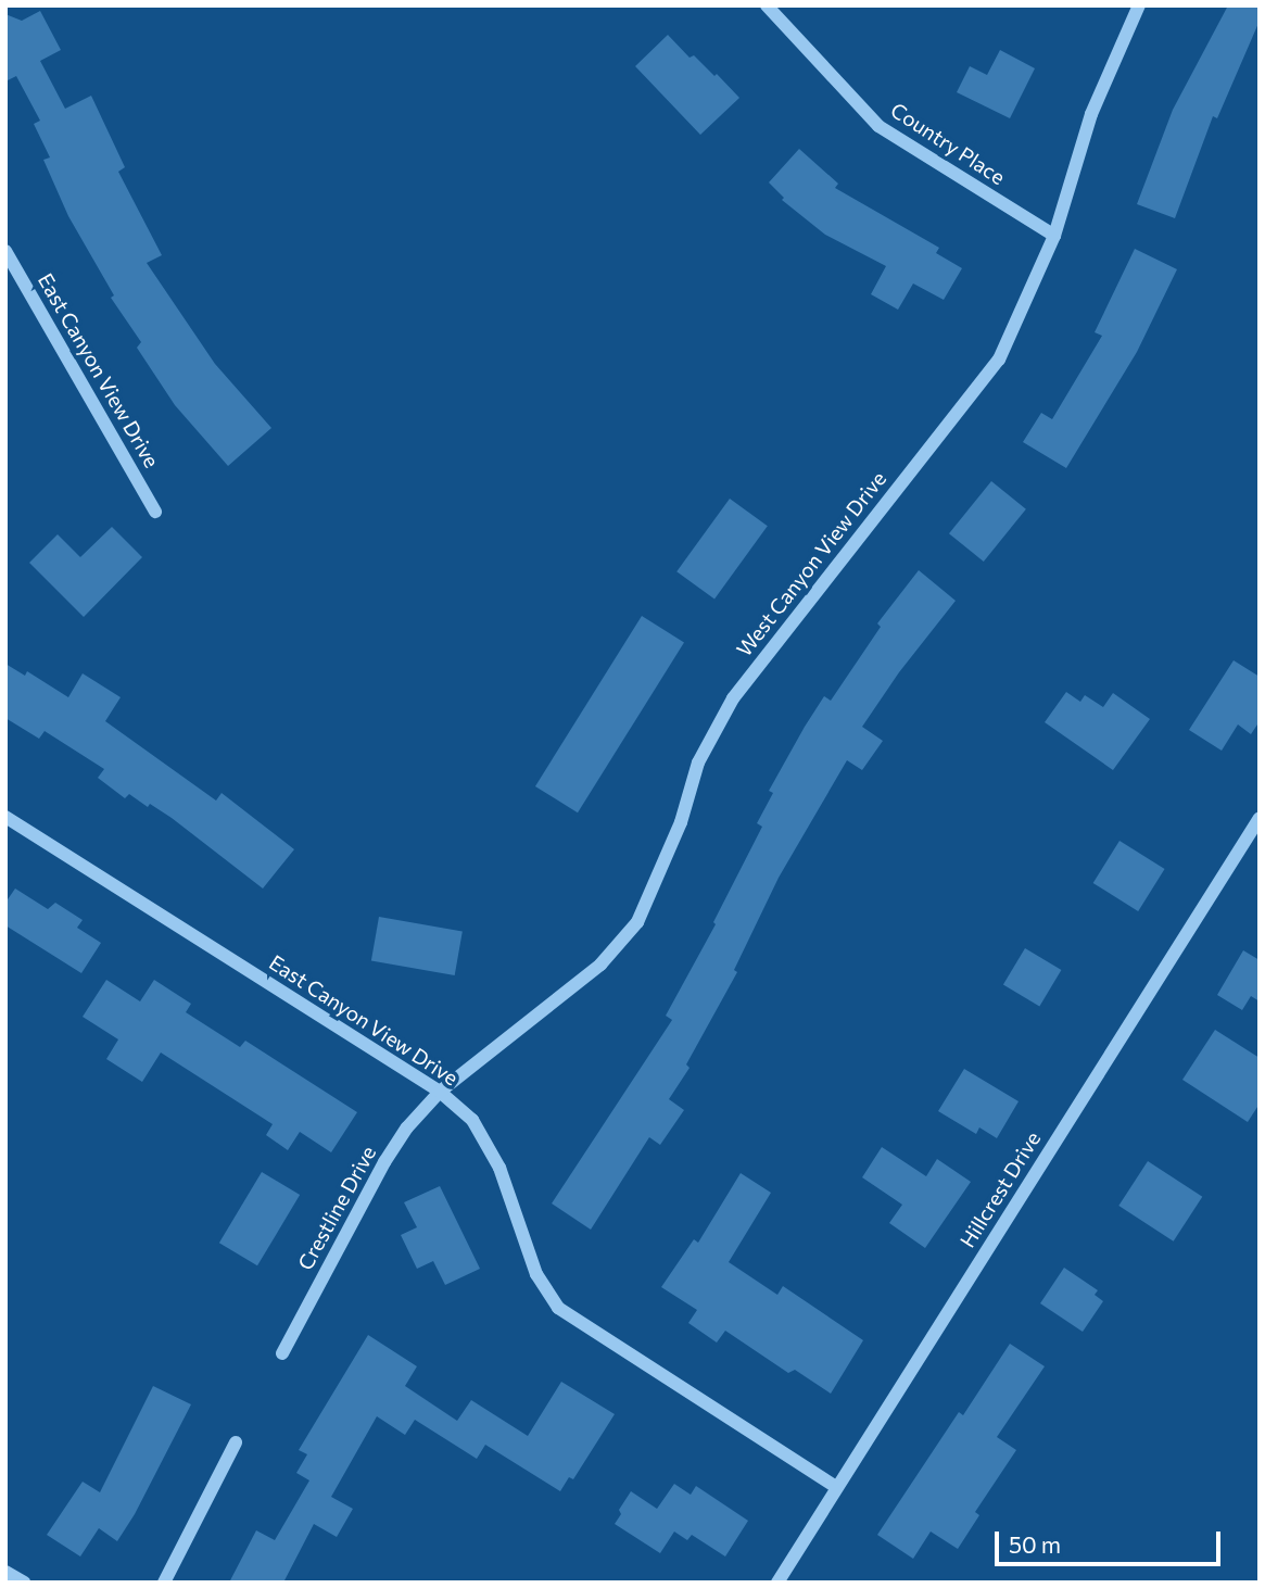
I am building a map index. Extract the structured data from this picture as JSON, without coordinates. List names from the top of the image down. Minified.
{"streets":{"street":["Country Place","East Canyon View Drive","West Canyon View Drive","Hillcrest Drive","Crestline Drive"]},"crossings":[["Country Place","West Canyon View Drive"],["East Canyon View Drive","West Canyon View Drive"],["East Canyon View Drive","Hillcrest Drive"],["East Canyon View Drive","Crestline Drive"],["West Canyon View Drive","Crestline Drive"]],"scale_bar":"50 m"}
